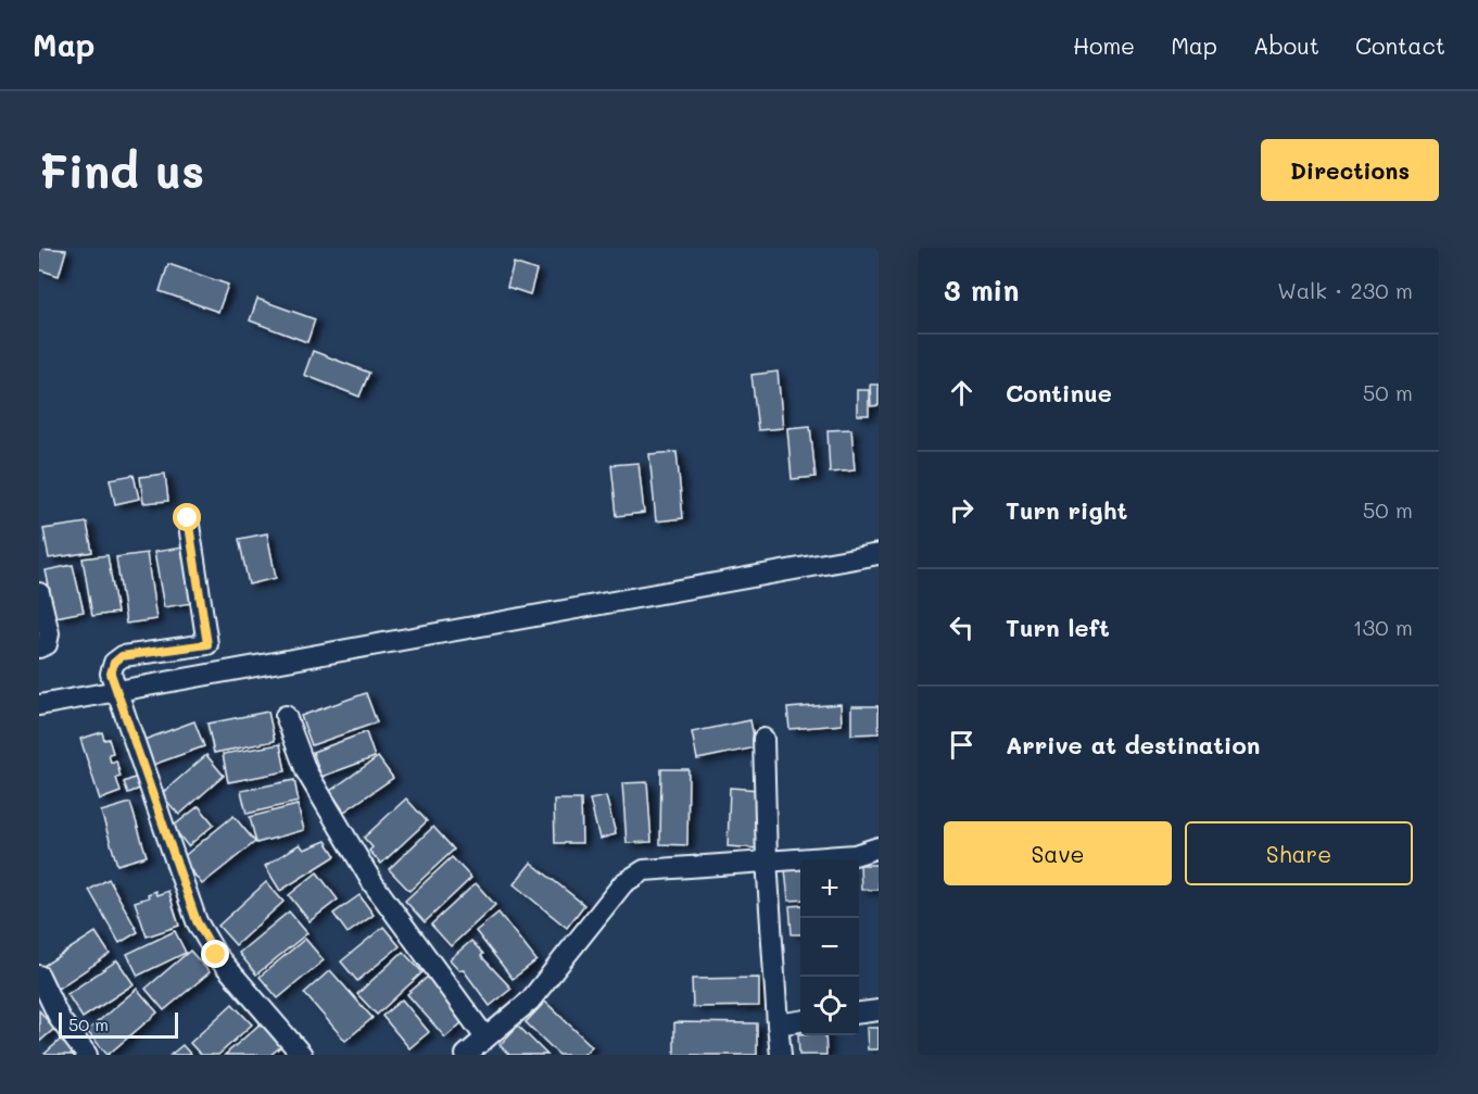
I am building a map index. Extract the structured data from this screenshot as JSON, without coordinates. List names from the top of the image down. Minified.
{"scale_bar":"50 m","page":{"header":"Map","nav":["Home","Map","About","Contact"],"buttons":["Directions",["Save","Share"]],"title":"Find us","heading":["3 min","Walk · 230 m"],"list":[["Continue","50 m"],["Turn right","50 m"],["Turn left","130 m"],"Arrive at destination"],"map_buttons":["+","−"],"scale":"50 m"}}
